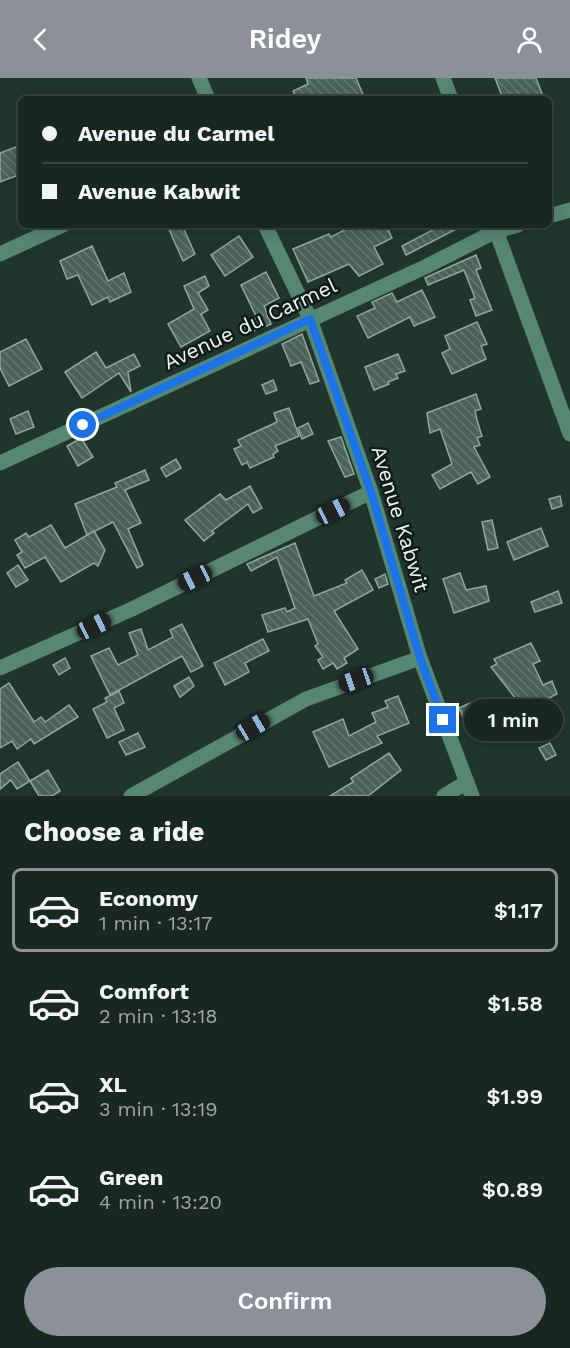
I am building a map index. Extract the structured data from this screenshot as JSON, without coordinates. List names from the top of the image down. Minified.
{"streets":{"street":["Avenue du Carmel","Avenue Kabwit"]},"crossings":[["Avenue du Carmel","Avenue Kabwit"]],"page":{"header":"Ridey","banner":["Avenue du Carmel","Avenue Kabwit"],"bubble":"1 min","heading":"Choose a ride","list":[{"name":"Economy","note":"1 min · 13:17","value":"$1.17"},{"name":"Comfort","note":"2 min · 13:18","value":"$1.58"},{"name":"XL","note":"3 min · 13:19","value":"$1.99"},{"name":"Green","note":"4 min · 13:20","value":"$0.89"}],"buttons":"Confirm"}}
